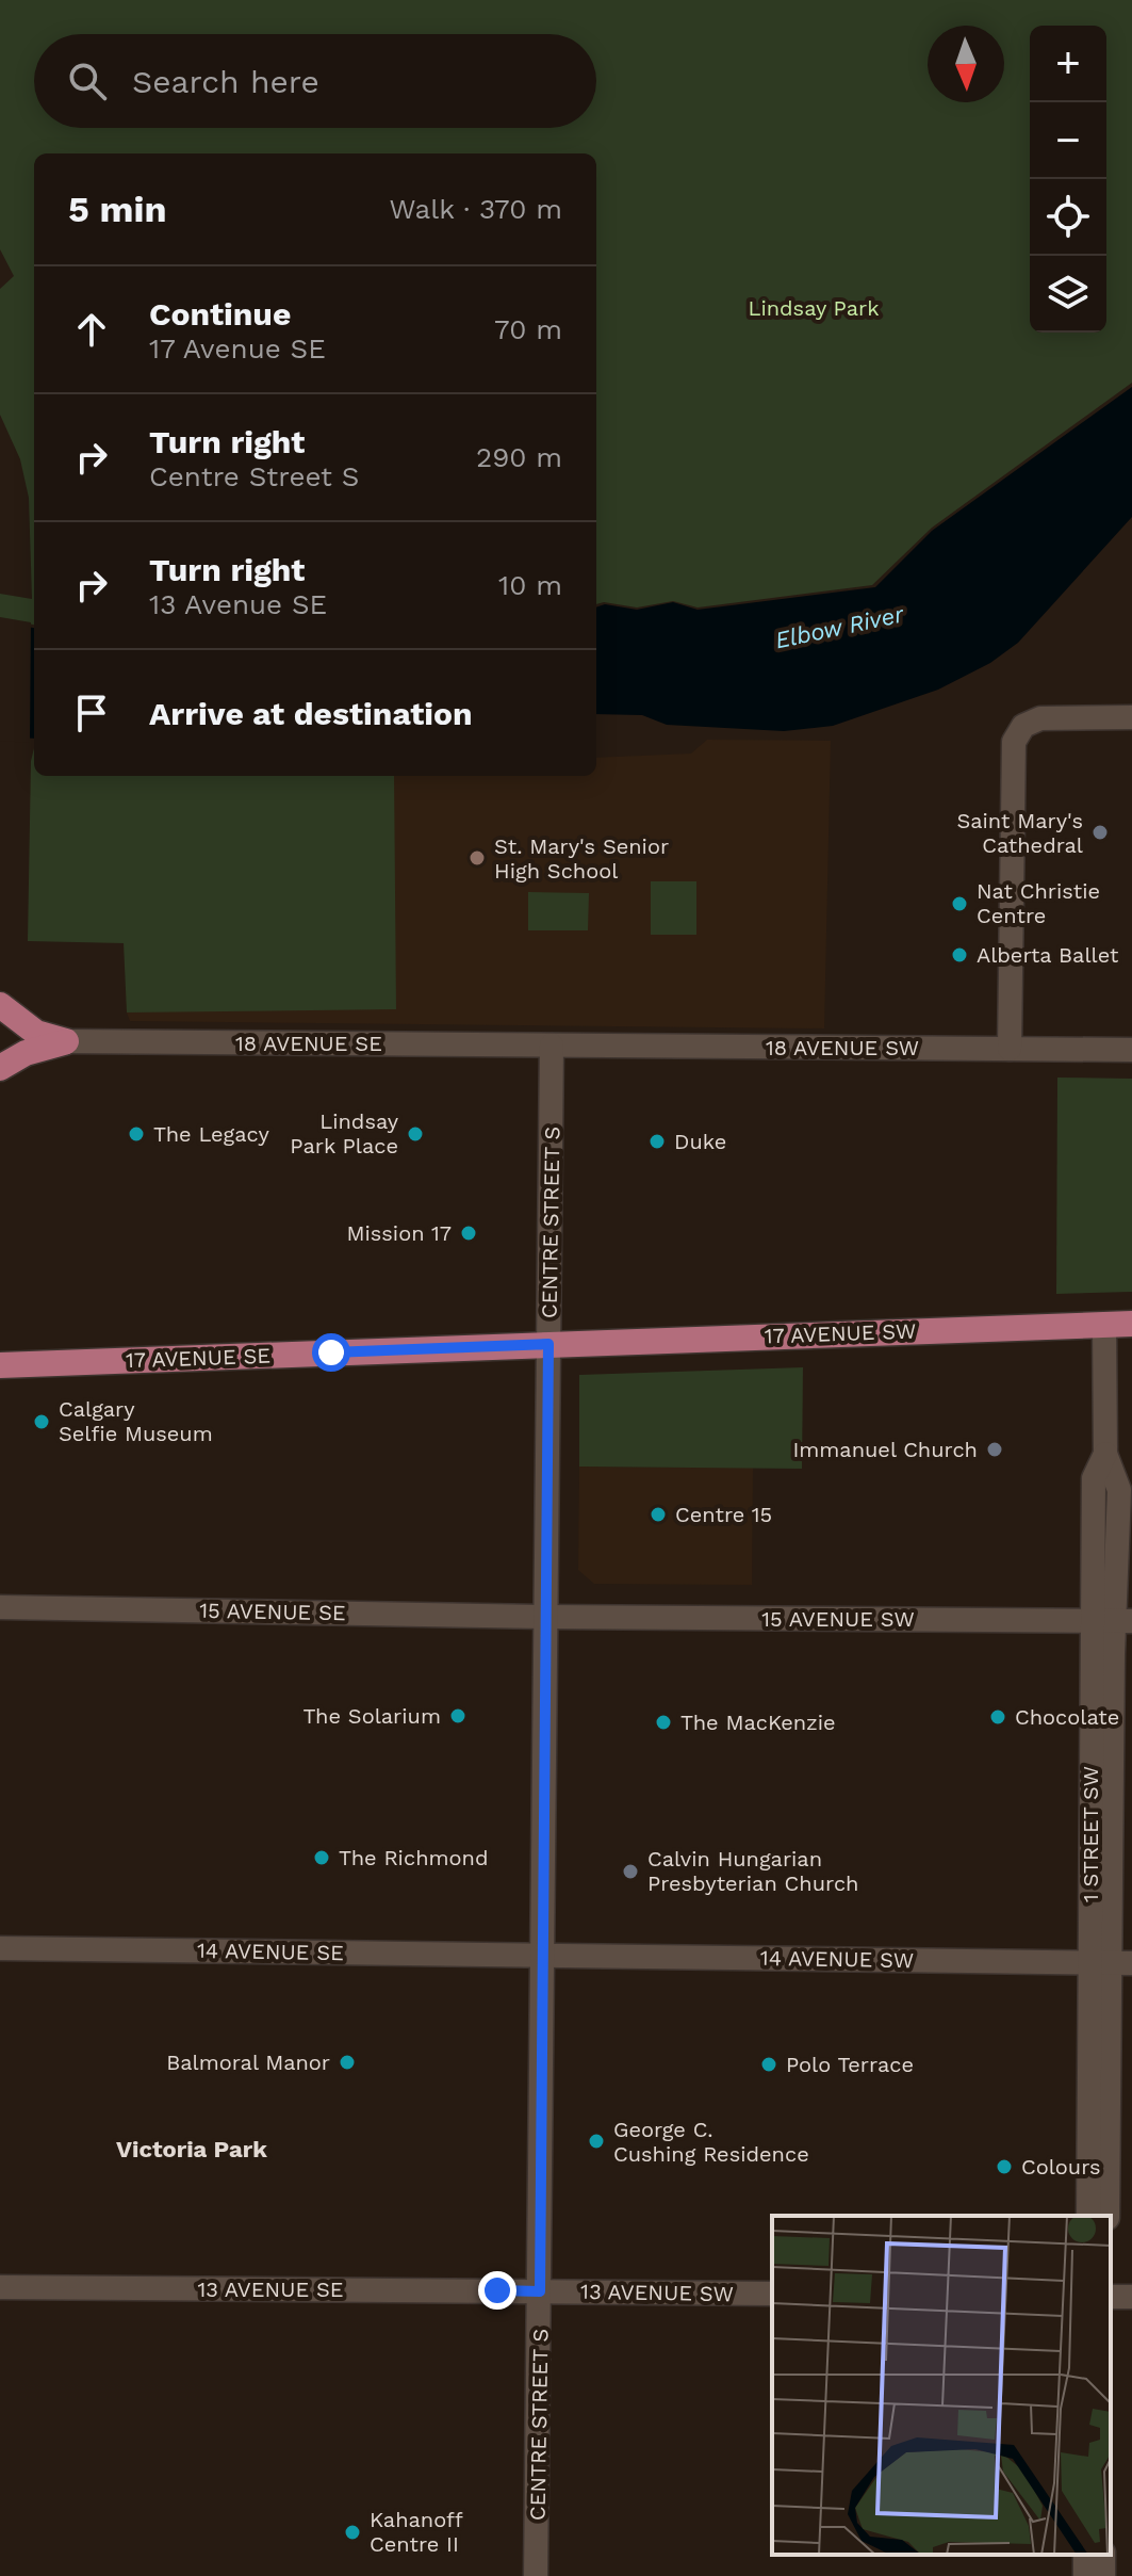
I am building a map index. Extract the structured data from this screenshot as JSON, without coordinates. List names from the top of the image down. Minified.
{"streets":{"main road":["17 AVENUE SW","17 AVENUE SE"],"street":["18 AVENUE SE","18 AVENUE SW","CENTRE STREET S","15 AVENUE SE","15 AVENUE SW","1 STREET SW","14 AVENUE SE","14 AVENUE SW","13 AVENUE SE","13 AVENUE SW"]},"crossings":[["18 AVENUE SE","18 AVENUE SW"],["18 AVENUE SE","CENTRE STREET S"],["18 AVENUE SW","CENTRE STREET S"],["CENTRE STREET S","17 AVENUE SW"],["CENTRE STREET S","17 AVENUE SE"],["CENTRE STREET S","15 AVENUE SE"],["CENTRE STREET S","15 AVENUE SW"],["CENTRE STREET S","14 AVENUE SE"],["CENTRE STREET S","14 AVENUE SW"],["CENTRE STREET S","13 AVENUE SE"],["CENTRE STREET S","13 AVENUE SW"],["17 AVENUE SW","17 AVENUE SE"],["17 AVENUE SW","1 STREET SW"],["15 AVENUE SE","15 AVENUE SW"],["15 AVENUE SW","1 STREET SW"],["1 STREET SW","14 AVENUE SW"],["14 AVENUE SE","14 AVENUE SW"],["13 AVENUE SE","13 AVENUE SW"]],"districts":["Victoria Park"],"water":["Elbow River"],"parks":["Lindsay Park"],"places":["Saint Mary's Cathedral","St. Mary's Senior High School","Nat Christie Centre","Alberta Ballet","The Legacy","Lindsay Park Place","Duke","Mission 17","Calgary Selfie Museum","Immanuel Church","Centre 15","The Solarium","Chocolate","The MacKenzie","The Richmond","Calvin Hungarian Presbyterian Church","Balmoral Manor","Polo Terrace","George C. Cushing Residence","Colours","Kahanoff Centre II"],"north":"bottom","page":{"map_buttons":["+","−"],"search":"Search here","heading":["5 min","Walk · 370 m"],"list":[["Continue","17 Avenue SE","70 m"],["Turn right","Centre Street S","290 m"],["Turn right","13 Avenue SE","10 m"],"Arrive at destination"]}}
